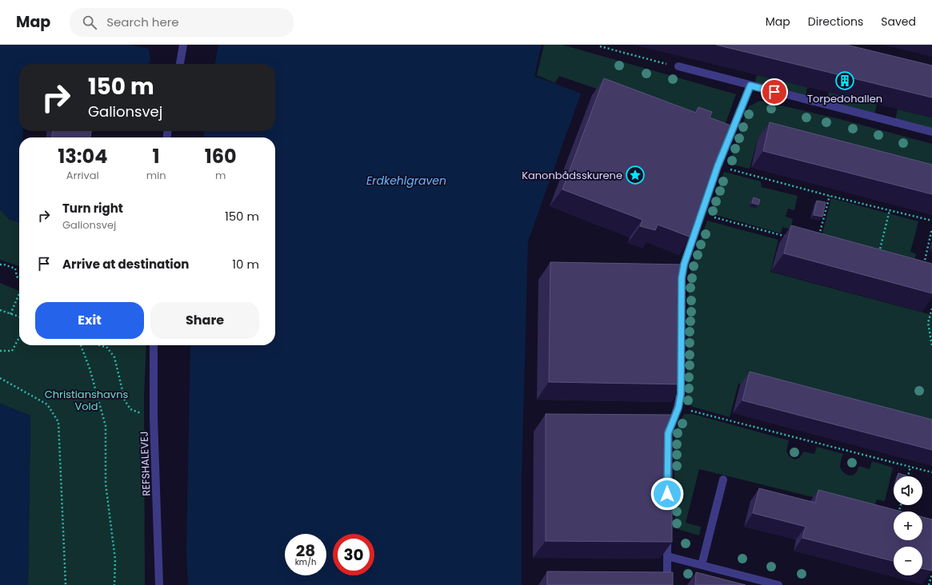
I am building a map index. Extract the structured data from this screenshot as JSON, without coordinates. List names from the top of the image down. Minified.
{"streets":{"street":["REFSHALEVEJ"]},"water":["Erdkehlgraven"],"parks":["Christianshavns Vold"],"places":{"building":["Torpedohallen"],"place":["Kanonbådsskurene"]},"page":{"header":"Map","search":"Search here","nav":["Map","Directions","Saved"],"turn":["150 m","Galionsvej"],"eta":["13:04","Arrival","1","min","160","m"],"list":[{"name":"Turn right","note":"Galionsvej","value":"150 m"},{"name":"Arrive at destination","value":"10 m"}],"buttons":["Exit","Share"],"map_buttons":["+","−"],"speed":"28 km/h","limit":"30"}}
